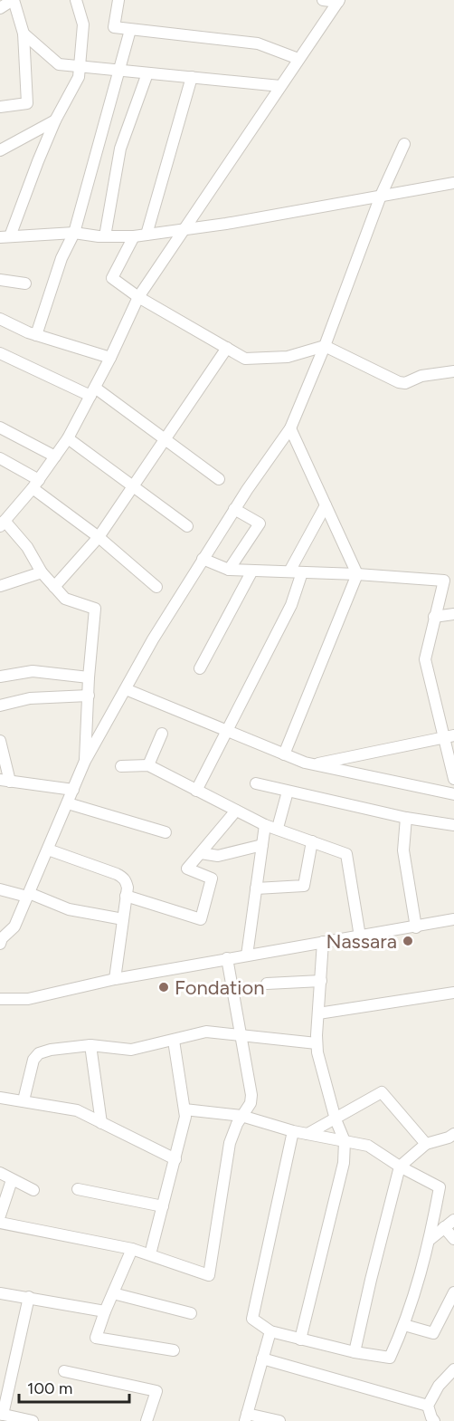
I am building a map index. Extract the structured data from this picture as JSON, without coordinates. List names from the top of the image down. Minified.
{"places":["Nassara","Fondation"],"scale_bar":"100 m"}
